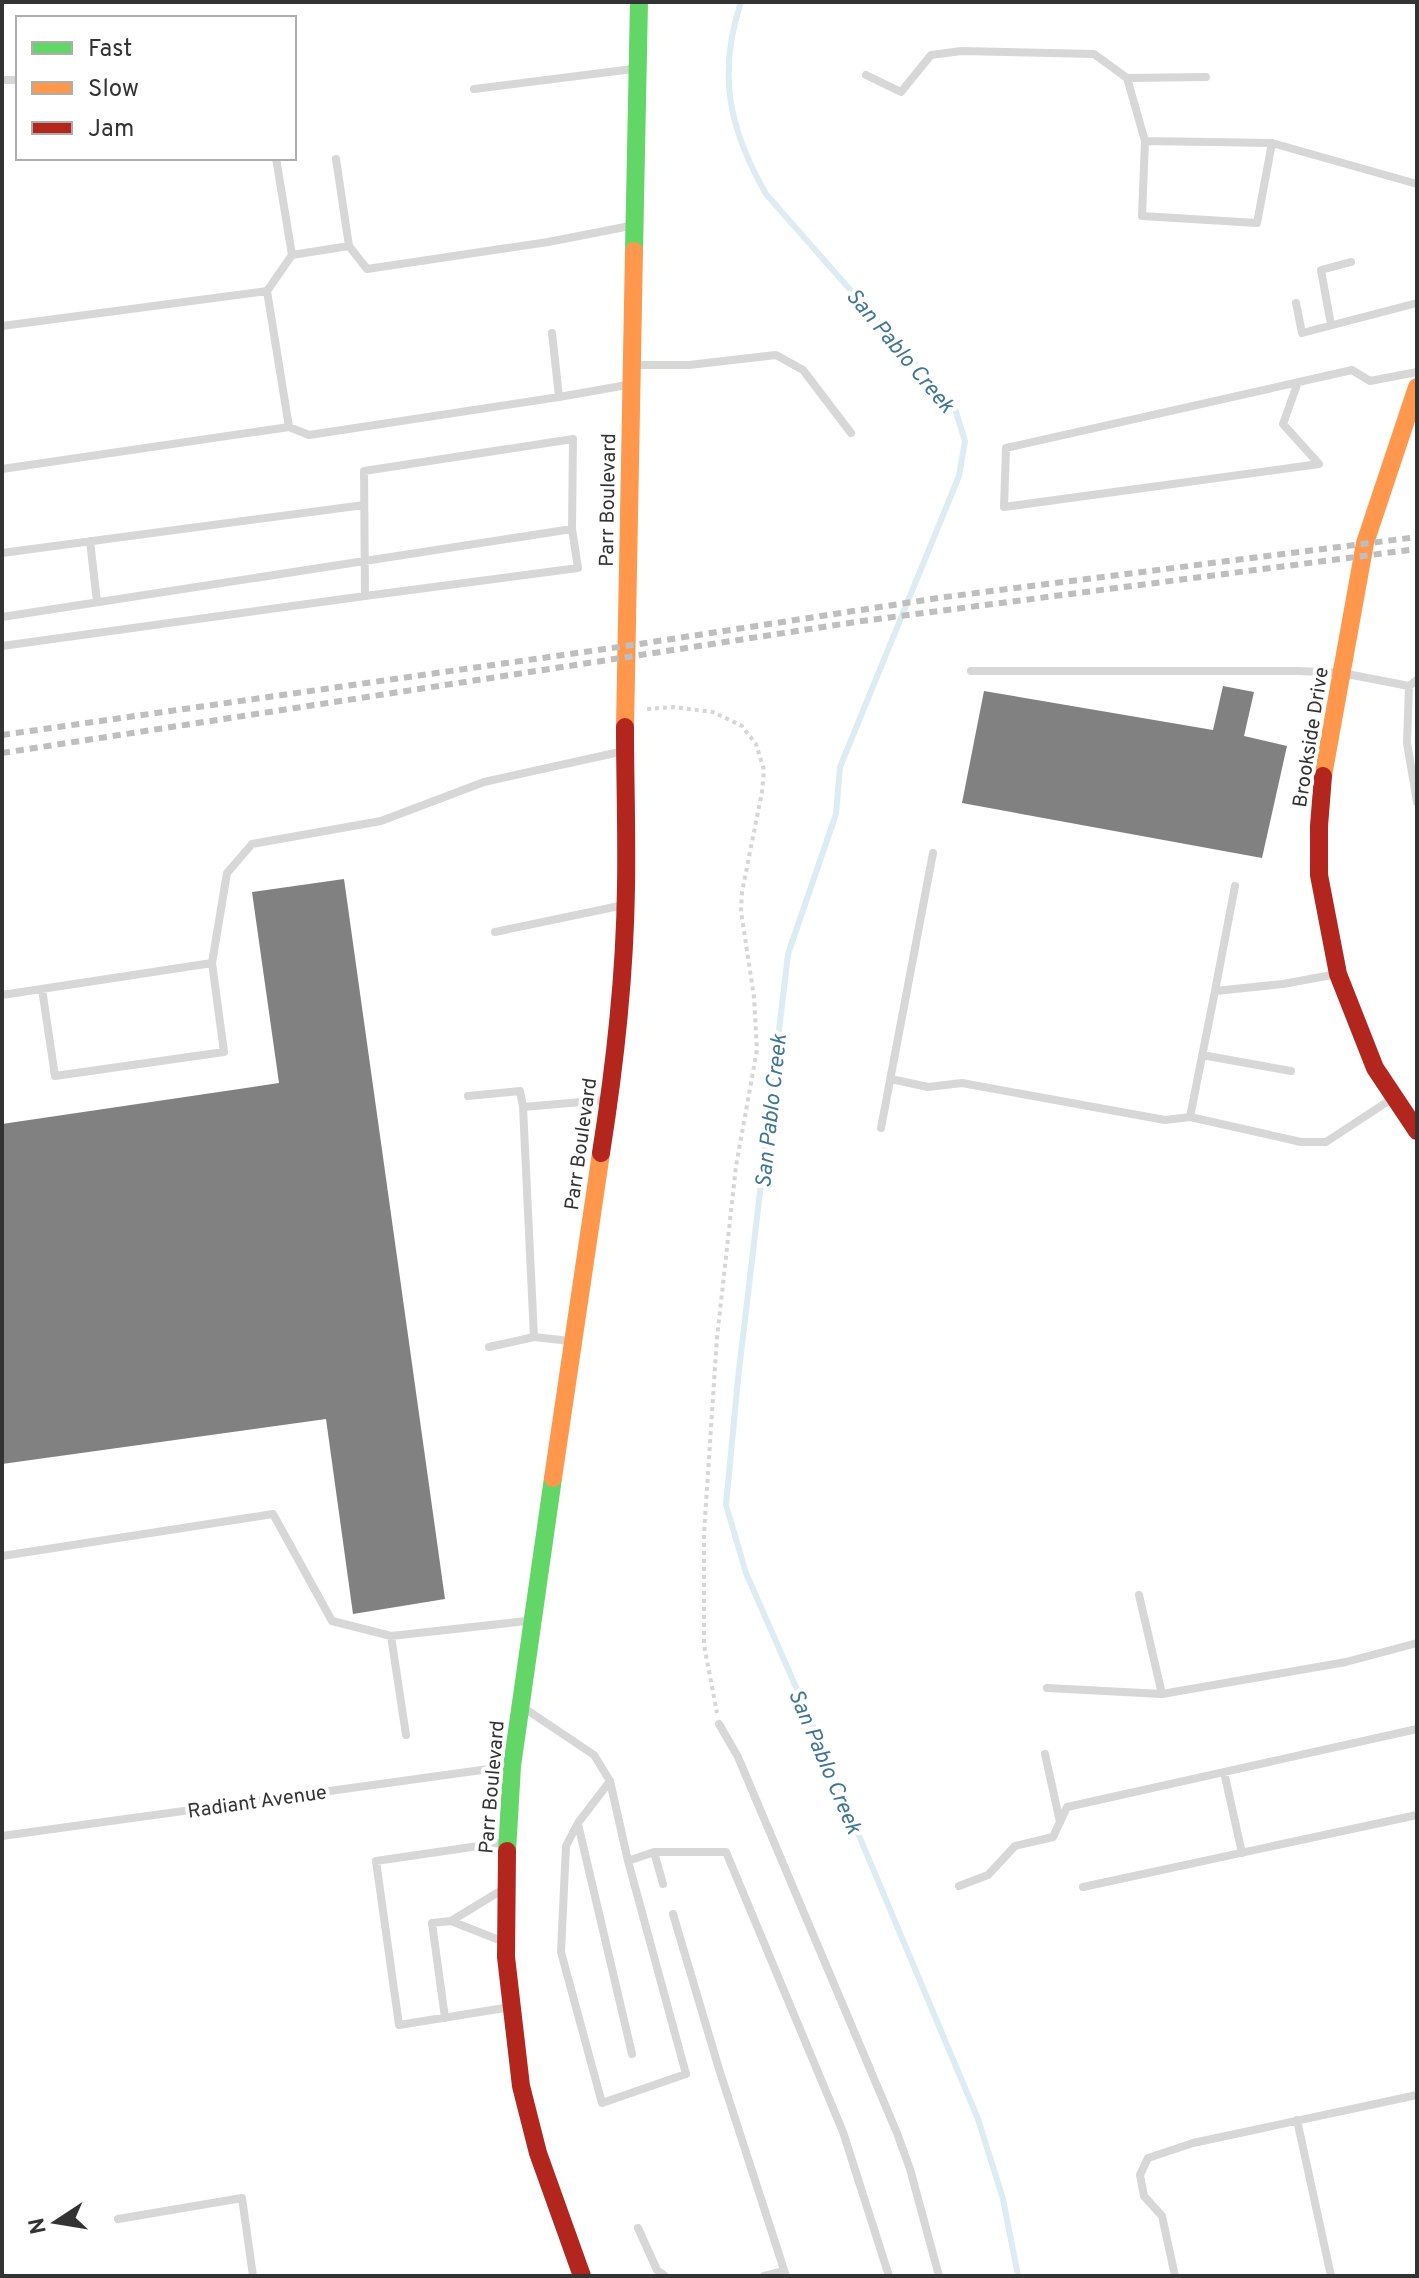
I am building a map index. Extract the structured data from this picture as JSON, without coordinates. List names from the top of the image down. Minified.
{"streets":{"street":["Parr Boulevard","Brookside Drive"],"lane":["Radiant Avenue"]},"crossings":[["Parr Boulevard","Radiant Avenue"]],"water":["San Pablo Creek"],"legend":["Fast","Slow","Jam"],"north":"left"}
